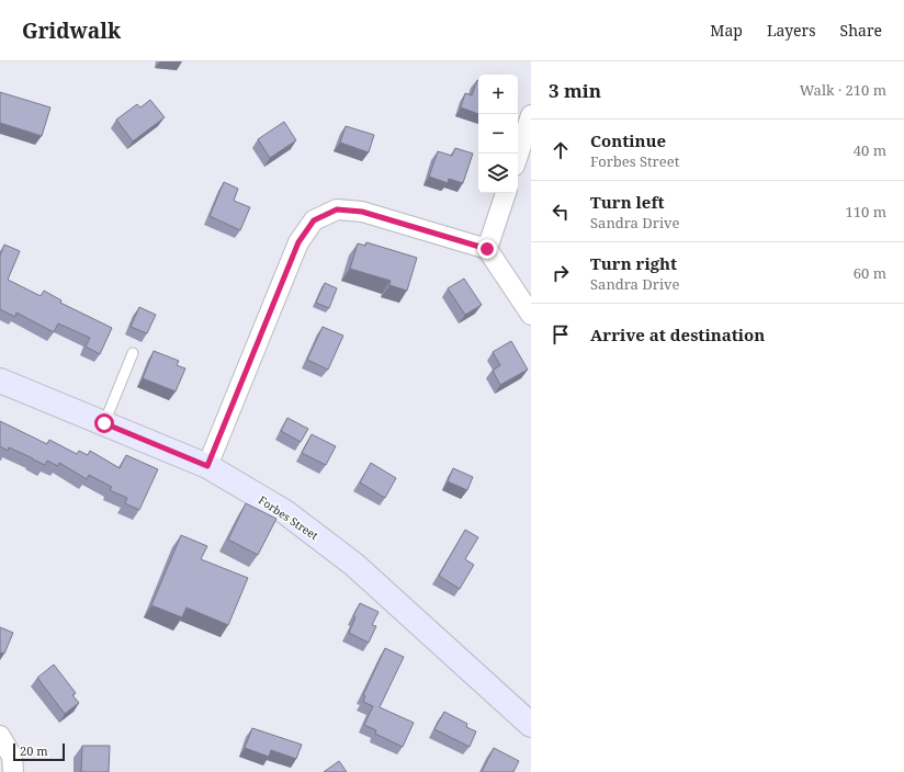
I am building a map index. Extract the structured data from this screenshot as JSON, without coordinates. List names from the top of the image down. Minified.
{"streets":{"main road":["Forbes Street"]},"scale_bar":"20 m","page":{"header":"Gridwalk","nav":["Map","Layers","Share"],"heading":["3 min","Walk · 210 m"],"map_buttons":["+","−"],"list":[["Continue","Forbes Street","40 m"],["Turn left","Sandra Drive","110 m"],["Turn right","Sandra Drive","60 m"],"Arrive at destination"],"scale":"20 m"}}
